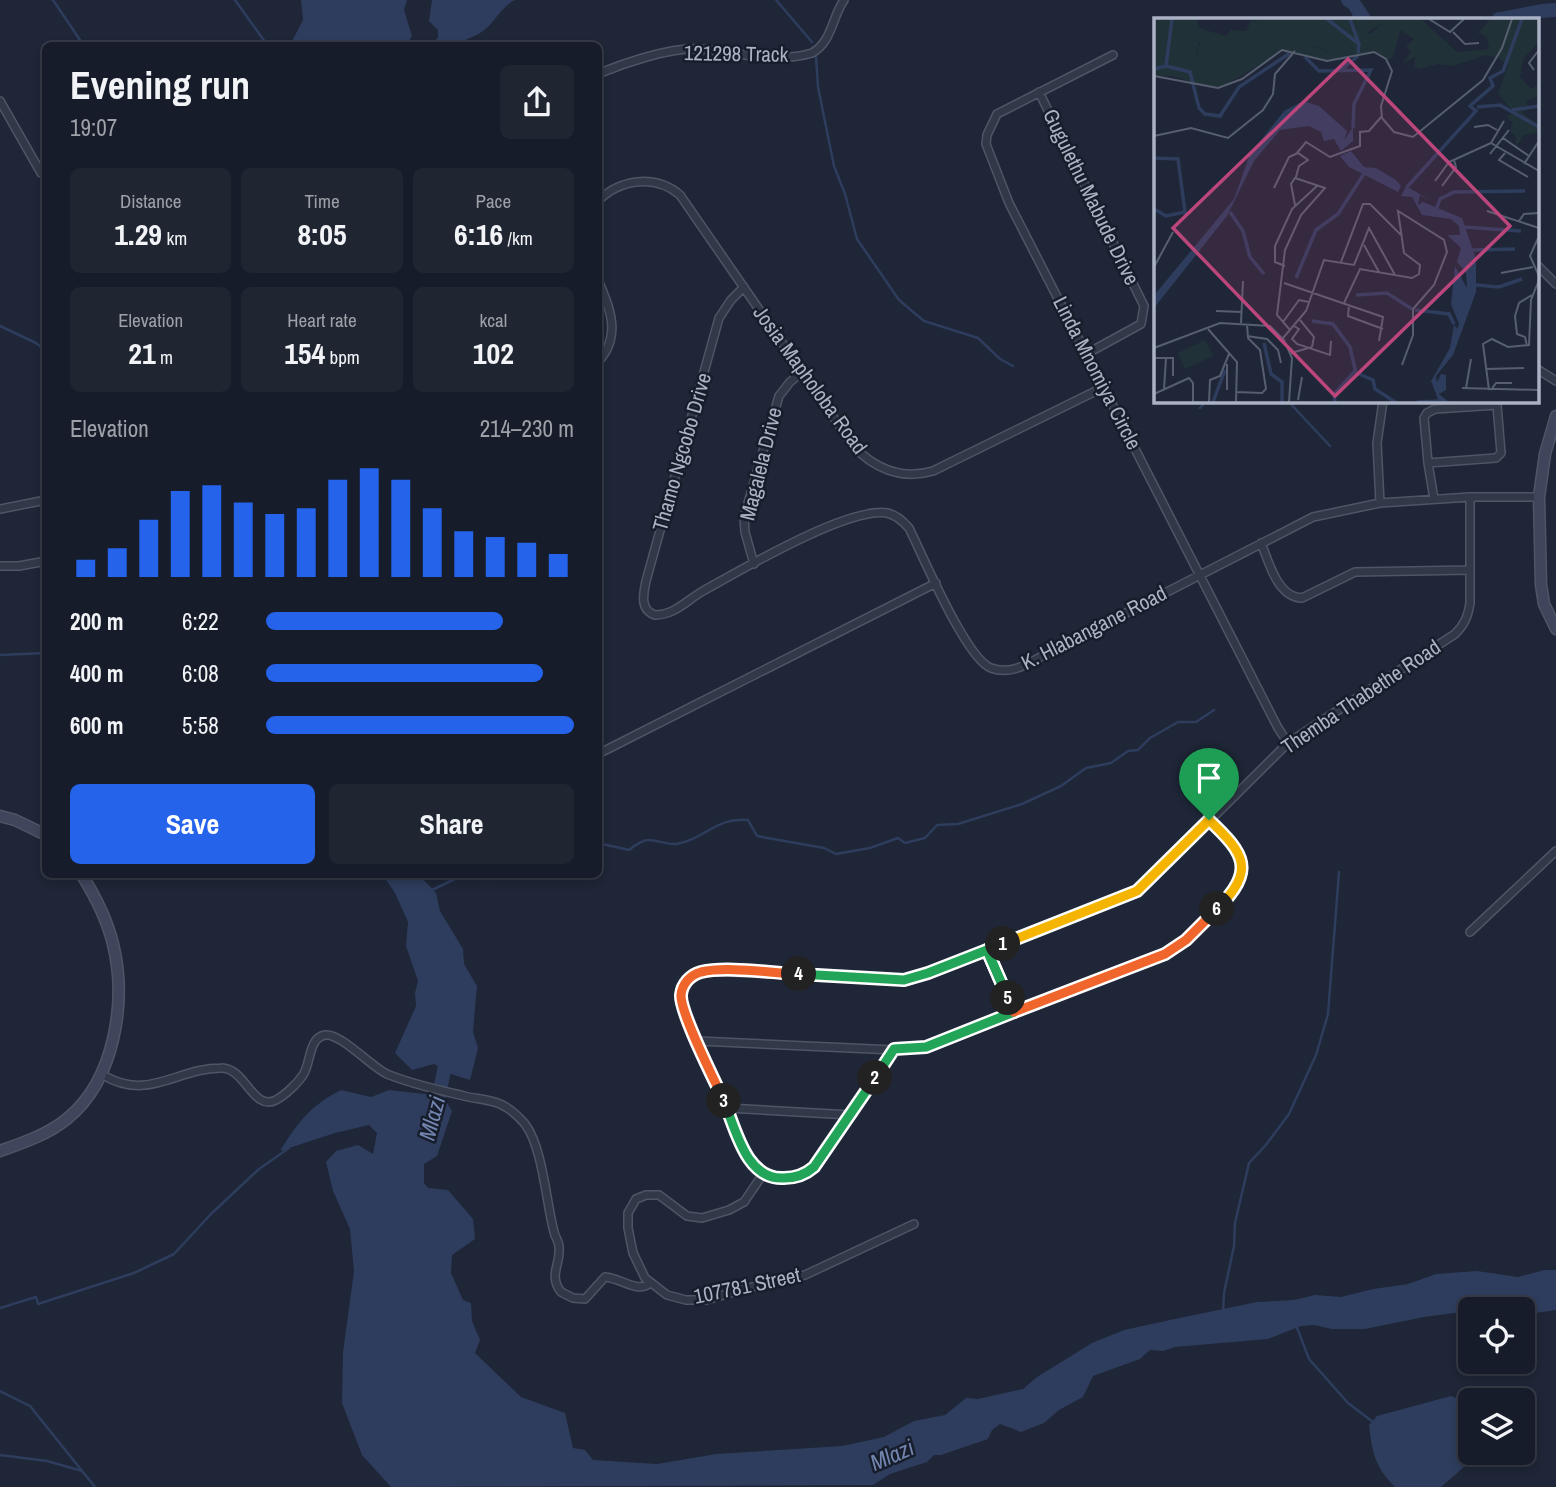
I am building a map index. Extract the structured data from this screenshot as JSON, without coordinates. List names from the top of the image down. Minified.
{"streets":{"street":["121298 Track","Gugulethu Mabude Drive","Linda Mnomiya Circle","Josia Mapholoba Road","Thamo Ngcobo Drive","Magalela Drive","K. Hlabangane Road","Themba Thabethe Road","107781 Street"]},"crossings":[["Gugulethu Mabude Drive","Linda Mnomiya Circle"],["Linda Mnomiya Circle","Josia Mapholoba Road"],["Linda Mnomiya Circle","K. Hlabangane Road"],["Linda Mnomiya Circle","Themba Thabethe Road"],["Josia Mapholoba Road","Thamo Ngcobo Drive"],["Josia Mapholoba Road","Magalela Drive"],["Thamo Ngcobo Drive","K. Hlabangane Road"],["Magalela Drive","K. Hlabangane Road"],["K. Hlabangane Road","Themba Thabethe Road"]],"water":["Mlazi"],"page":{"heading":["Evening run","19:07"],"stats":[["Distance","1.29 km"],["Time","8:05"],["Pace","6:16 /km"],["Elevation","21 m"],["Heart rate","154 bpm"],["kcal","102"]],"chart":["Elevation","214–230 m"],"list":[{"name":"200 m","note":"6:22"},{"name":"400 m","note":"6:08"},{"name":"600 m","note":"5:58"}],"buttons":["Save","Share"],"pins":["6","1","4","5","2","3"]}}
